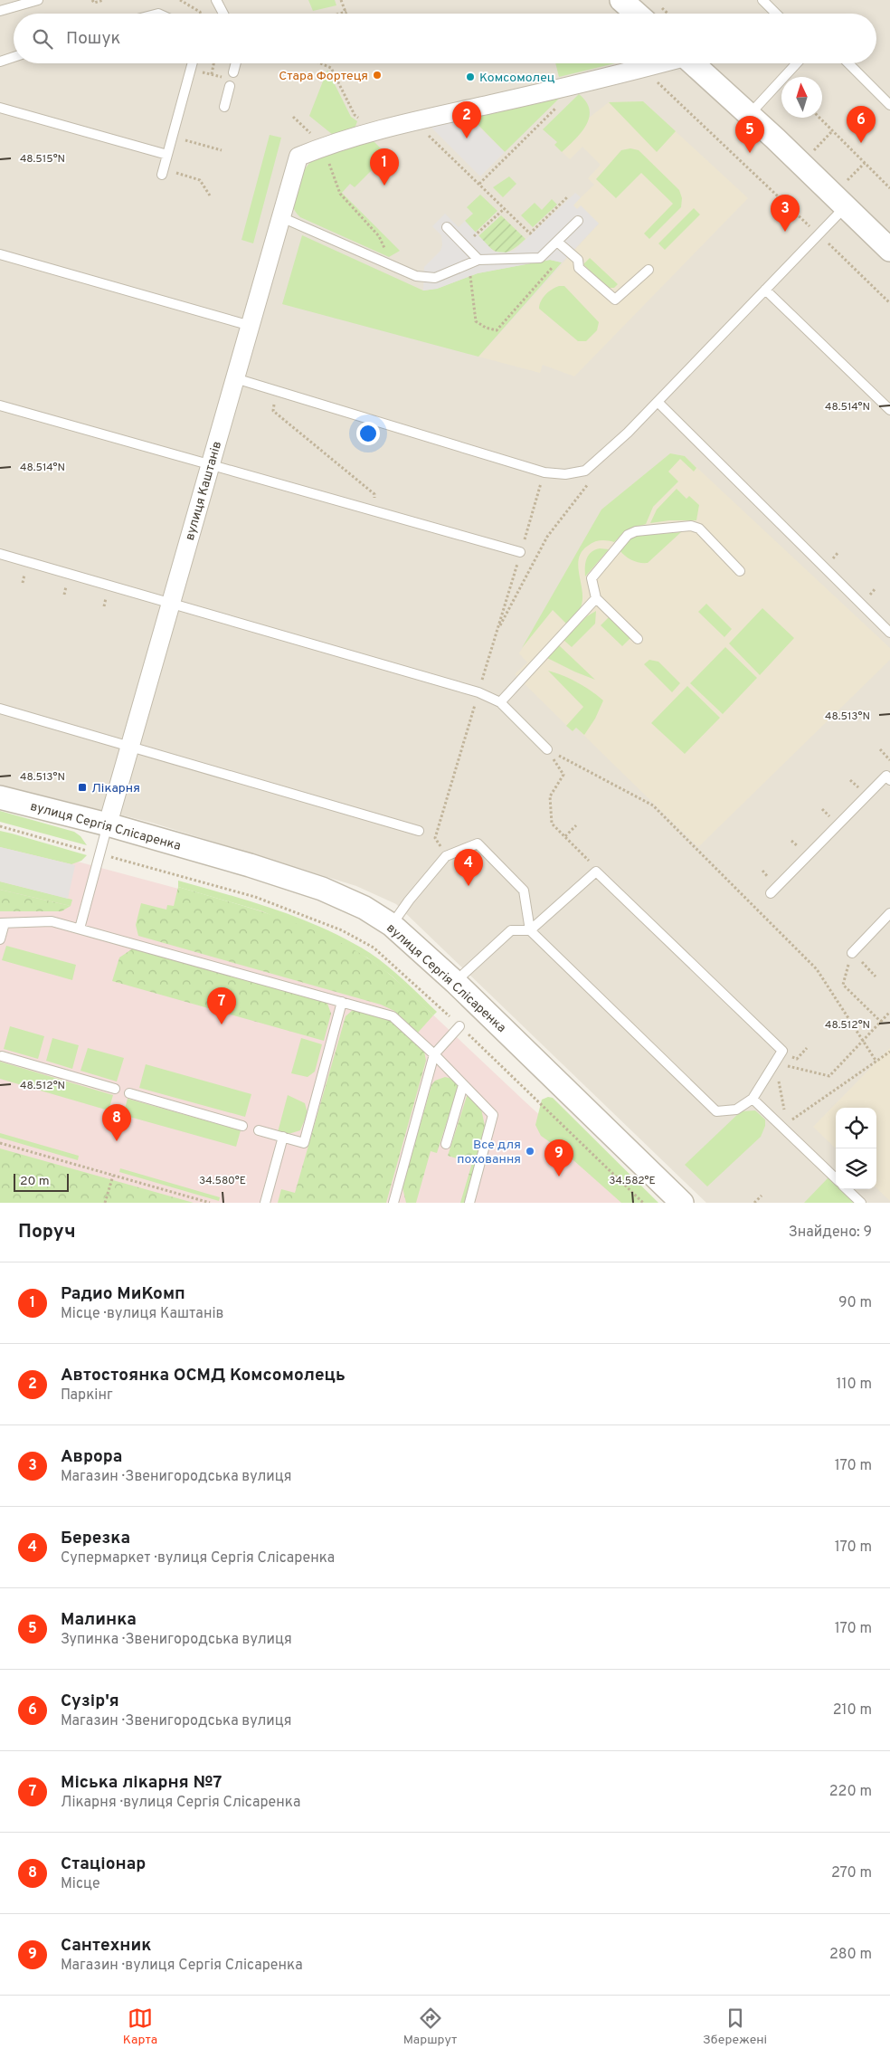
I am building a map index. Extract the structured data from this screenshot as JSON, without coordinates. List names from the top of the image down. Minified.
{"streets":{"street":["вулиця Каштанів","вулиця Сергія Слісаренка"]},"crossings":[["вулиця Каштанів","вулиця Сергія Слісаренка"]],"places":{"other":["Стара Фортеця","Комсомолец","Все для поховання"],"transit":["Лікарня"]},"scale_bar":"20 m","north":"top","page":{"search":"Пошук","pins":["2","6","5","1","3","4","7","8","9"],"scale":"20 m","heading":["Поруч","Знайдено: 9"],"list":[{"mark":"1","name":"Радио МиКомп","note":"Місце · вулиця Каштанів","value":"90 m"},{"mark":"2","name":"Автостоянка ОСМД Комсомолець","note":"Паркінг","value":"110 m"},{"mark":"3","name":"Аврора","note":"Магазин · Звенигородська вулиця","value":"170 m"},{"mark":"4","name":"Березка","note":"Супермаркет · вулиця Сергія Слісаренка","value":"170 m"},{"mark":"5","name":"Малинка","note":"Зупинка · Звенигородська вулиця","value":"170 m"},{"mark":"6","name":"Сузір'я","note":"Магазин · Звенигородська вулиця","value":"210 m"},{"mark":"7","name":"Міська лікарня №7","note":"Лікарня · вулиця Сергія Слісаренка","value":"220 m"},{"mark":"8","name":"Стаціонар","note":"Місце","value":"270 m"},{"mark":"9","name":"Сантехник","note":"Магазин · вулиця Сергія Слісаренка","value":"280 m"}],"nav":["Карта","Маршрут","Збережені"]},"coordinates":["48.515°N","48.514°N","48.513°N","48.512°N","34.580°E","34.582°E"]}
